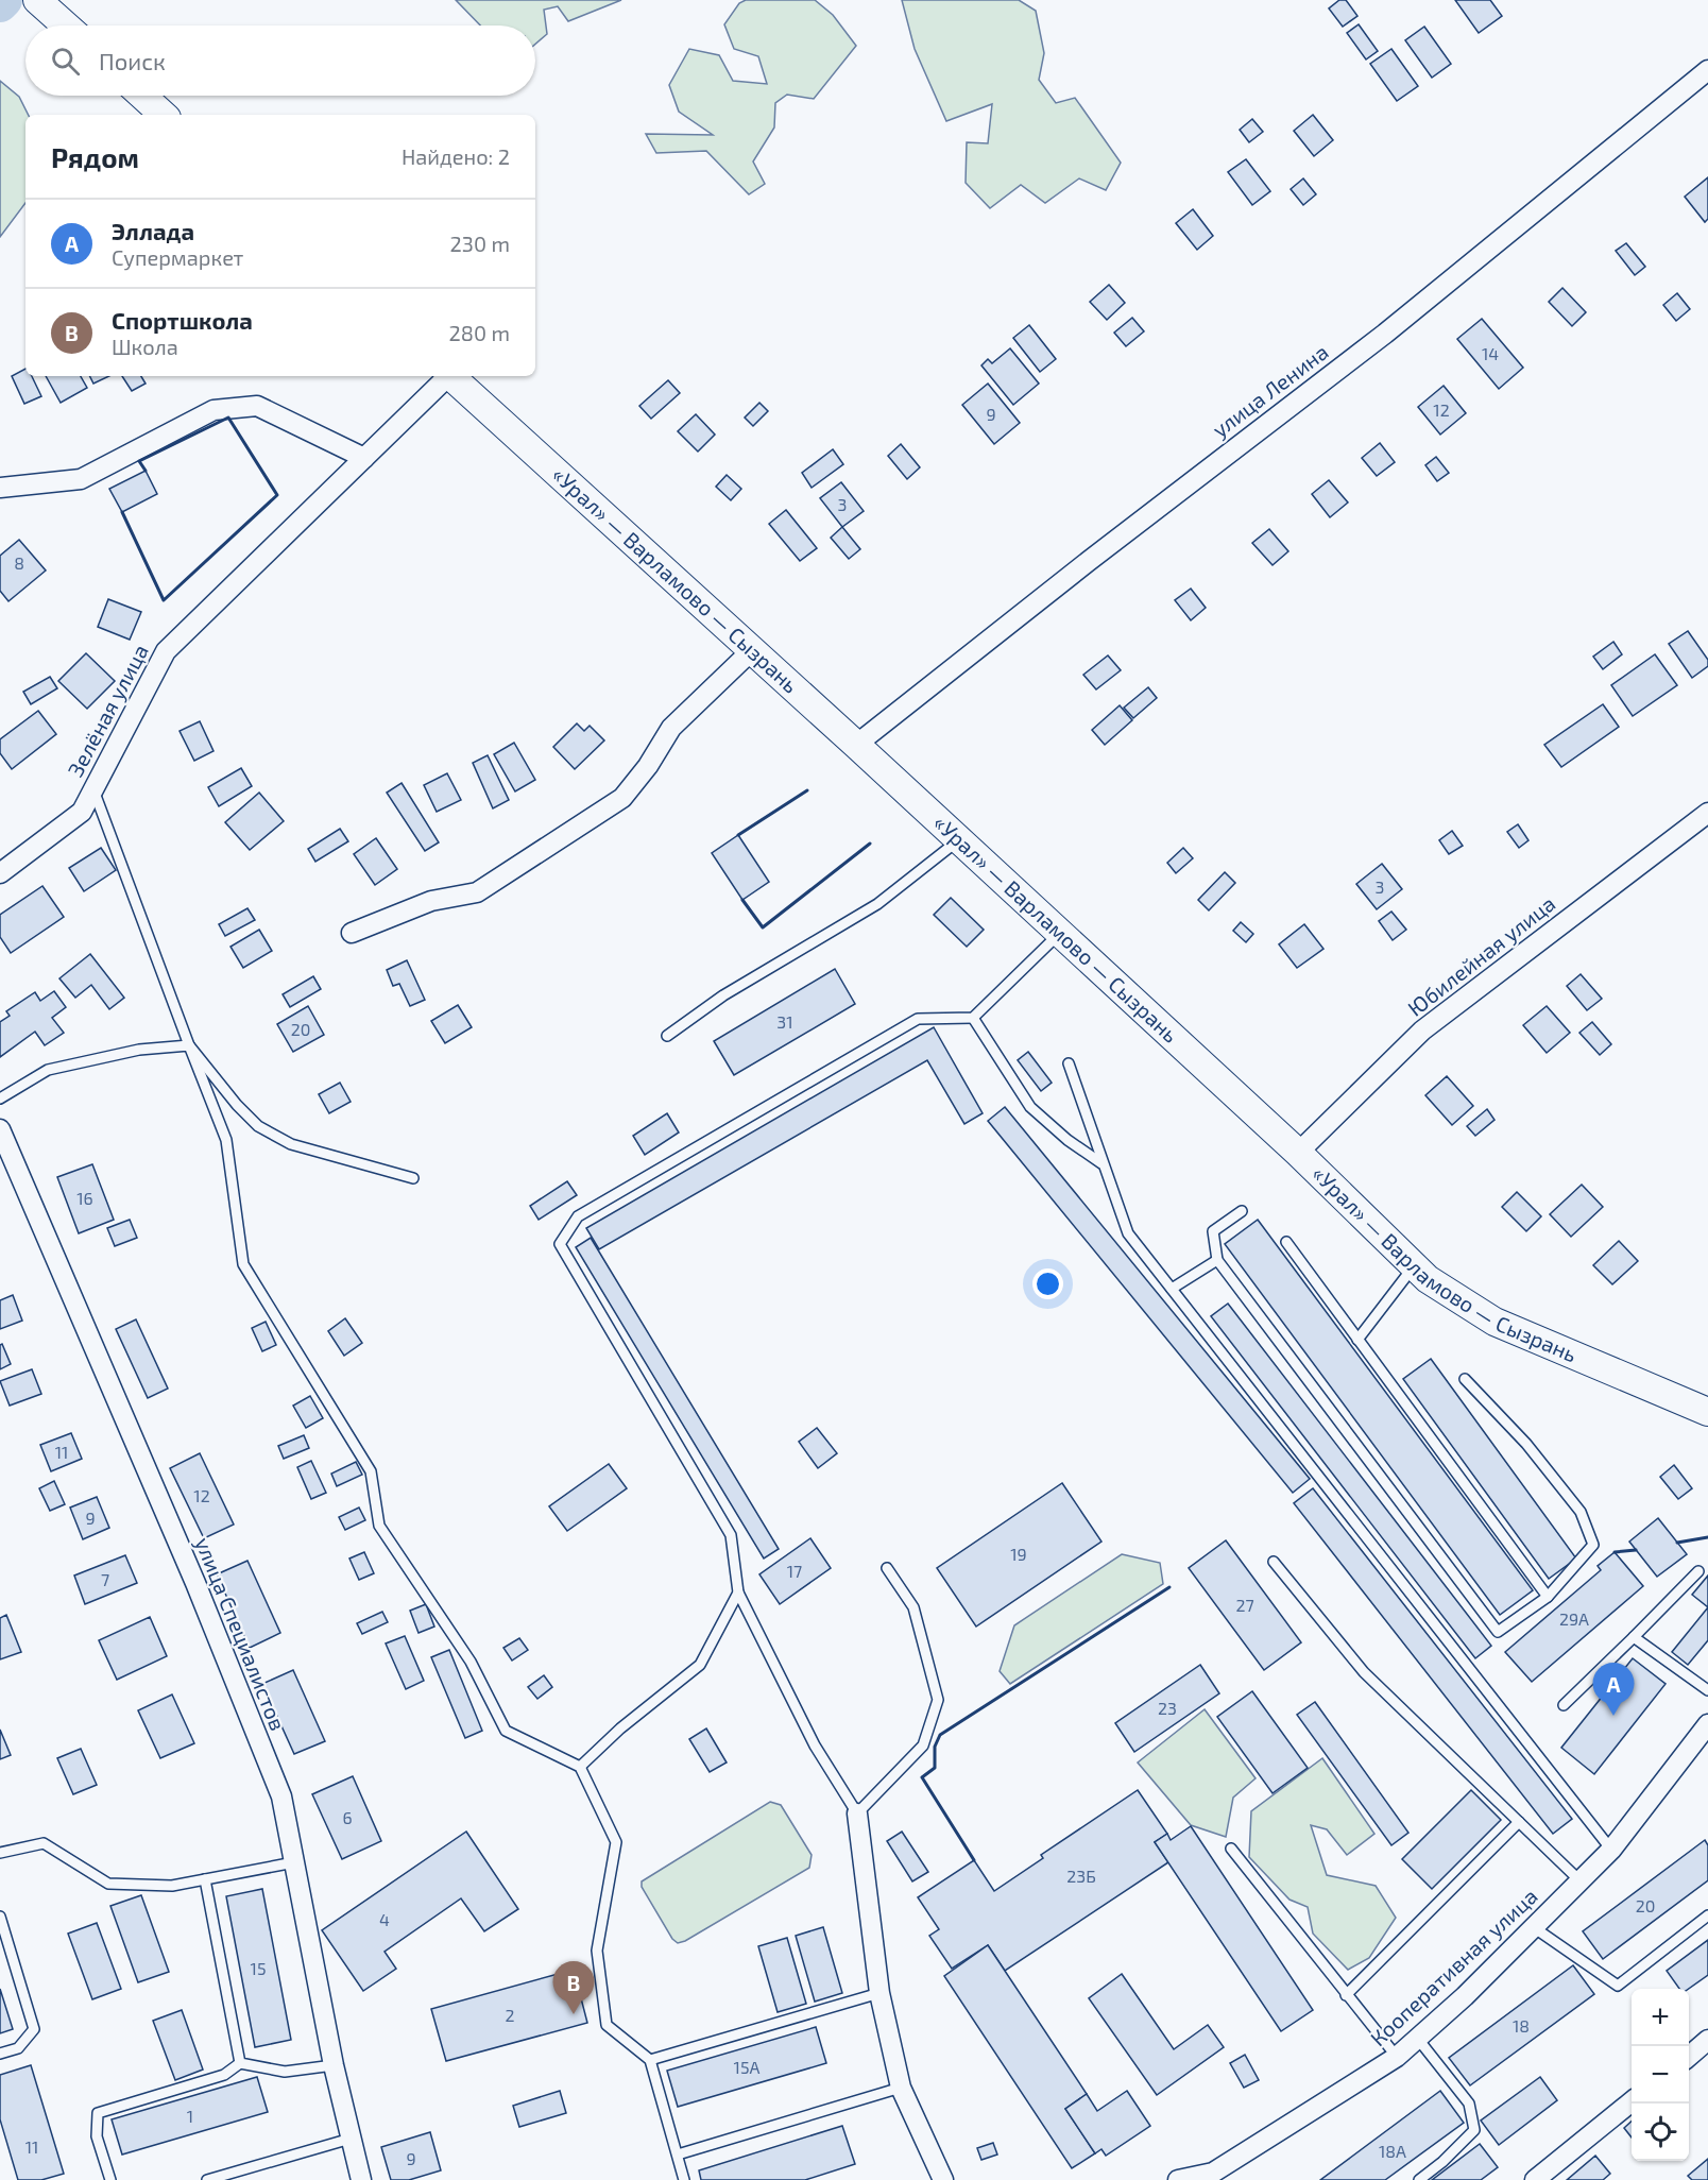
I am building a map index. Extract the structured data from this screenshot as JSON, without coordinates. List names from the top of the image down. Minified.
{"streets":{"main road":["«Урал» — Варламово — Сызрань"],"street":["улица Ленина","Зелёная улица","Юбилейная улица","улица Специалистов","Кооперативная улица"]},"crossings":[["улица Ленина","«Урал» — Варламово — Сызрань"],["«Урал» — Варламово — Сызрань","Юбилейная улица"]],"house_numbers":["14","12","9","3","8","3","31","20","16","11","12","9","19","17","7","27","29А","23","6","23Б","20","4","15","2","18","15А","1","11","18А","9"],"page":{"search":"Поиск","heading":["Рядом","Найдено: 2"],"list":[{"mark":"A","name":"Эллада","note":"Супермаркет","value":"230 m"},{"mark":"B","name":"Спортшкола","note":"Школа","value":"280 m"}],"pins":["A","B"],"map_buttons":["+","−"]}}
